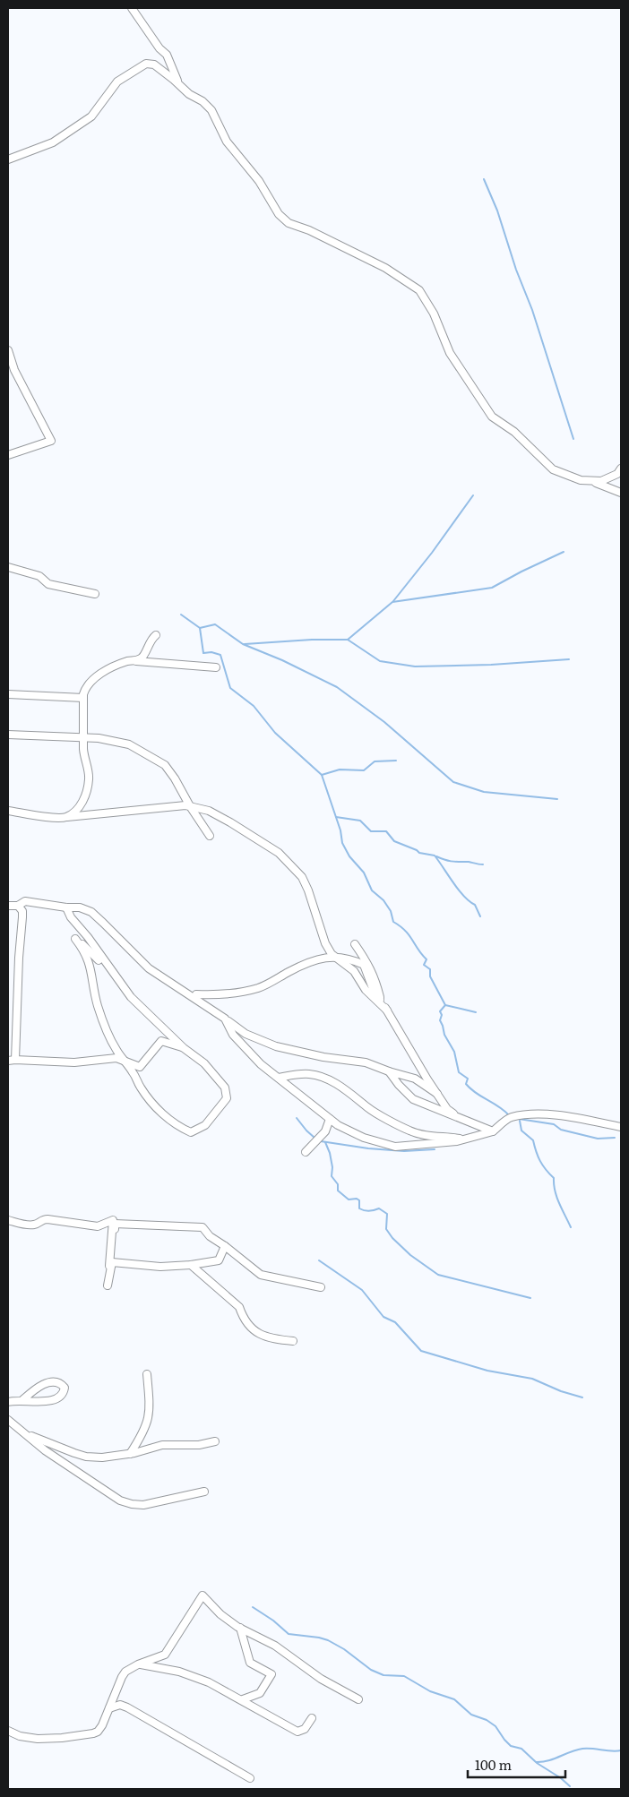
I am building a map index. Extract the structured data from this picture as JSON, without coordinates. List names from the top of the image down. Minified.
{"scale_bar":"100 m"}
